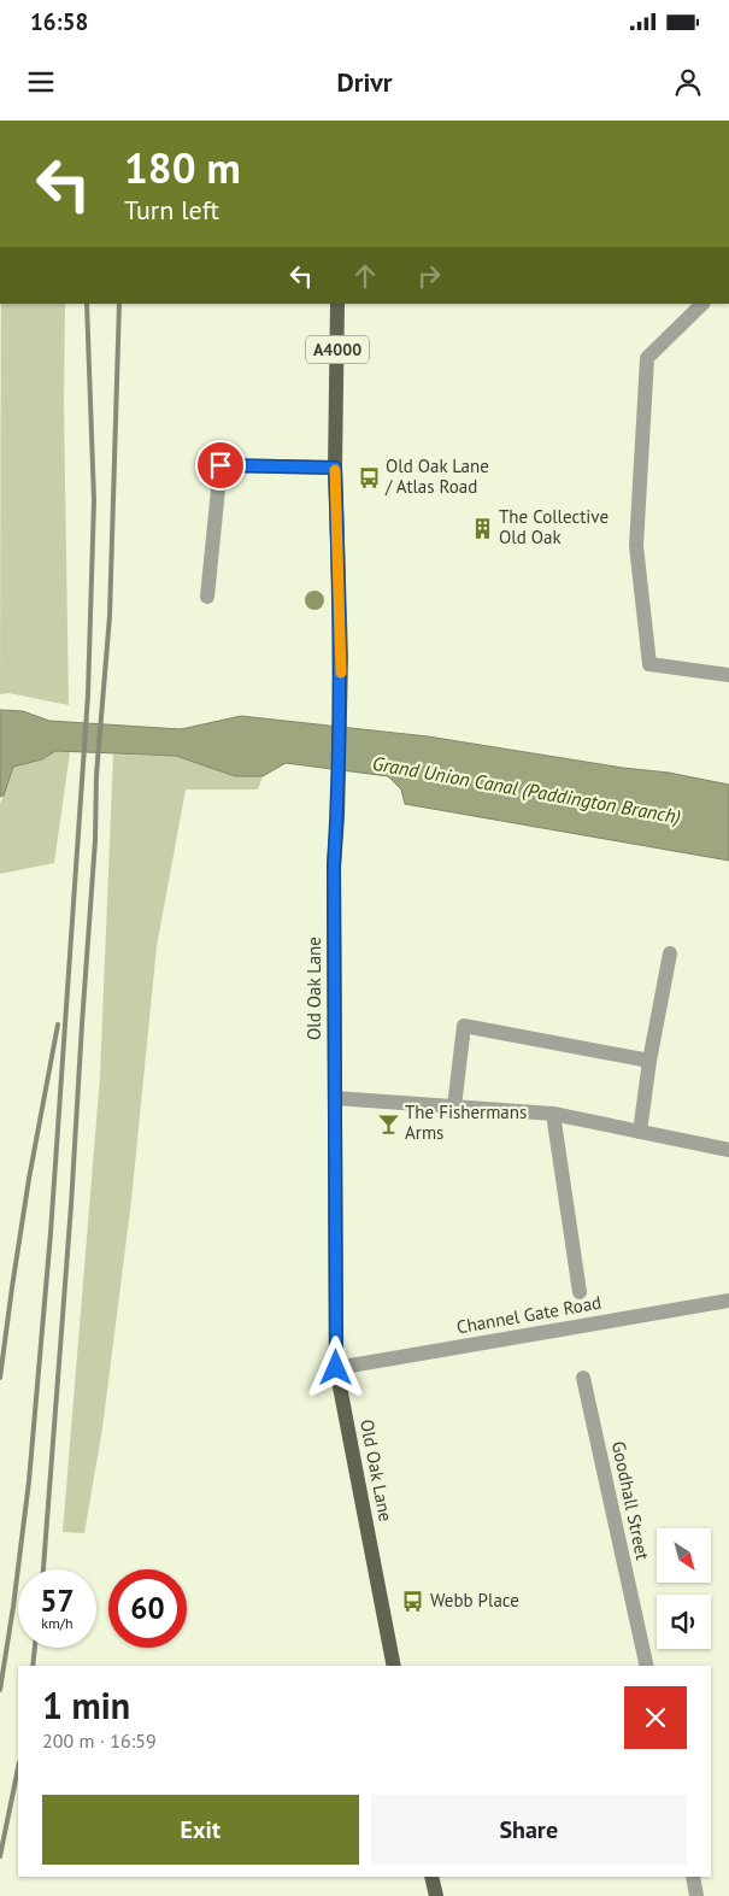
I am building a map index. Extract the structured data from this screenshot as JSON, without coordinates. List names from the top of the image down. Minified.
{"streets":{"main road":["A4000","Old Oak Lane"],"street":["Channel Gate Road","Goodhall Street"]},"crossings":[["Old Oak Lane","Channel Gate Road"]],"water":["Grand Union Canal (Paddington Branch)"],"places":{"bus stop":["Old Oak Lane / Atlas Road","Webb Place"],"building":["The Collective Old Oak"],"bar":["The Fishermans Arms"]},"north":"bottom right","page":{"status":"16:58","header":"Drivr","turn":["180 m","Turn left"],"speed":"57 km/h","limit":"60","heading":["1 min","200 m · 16:59"],"buttons":["Exit","Share"]}}
